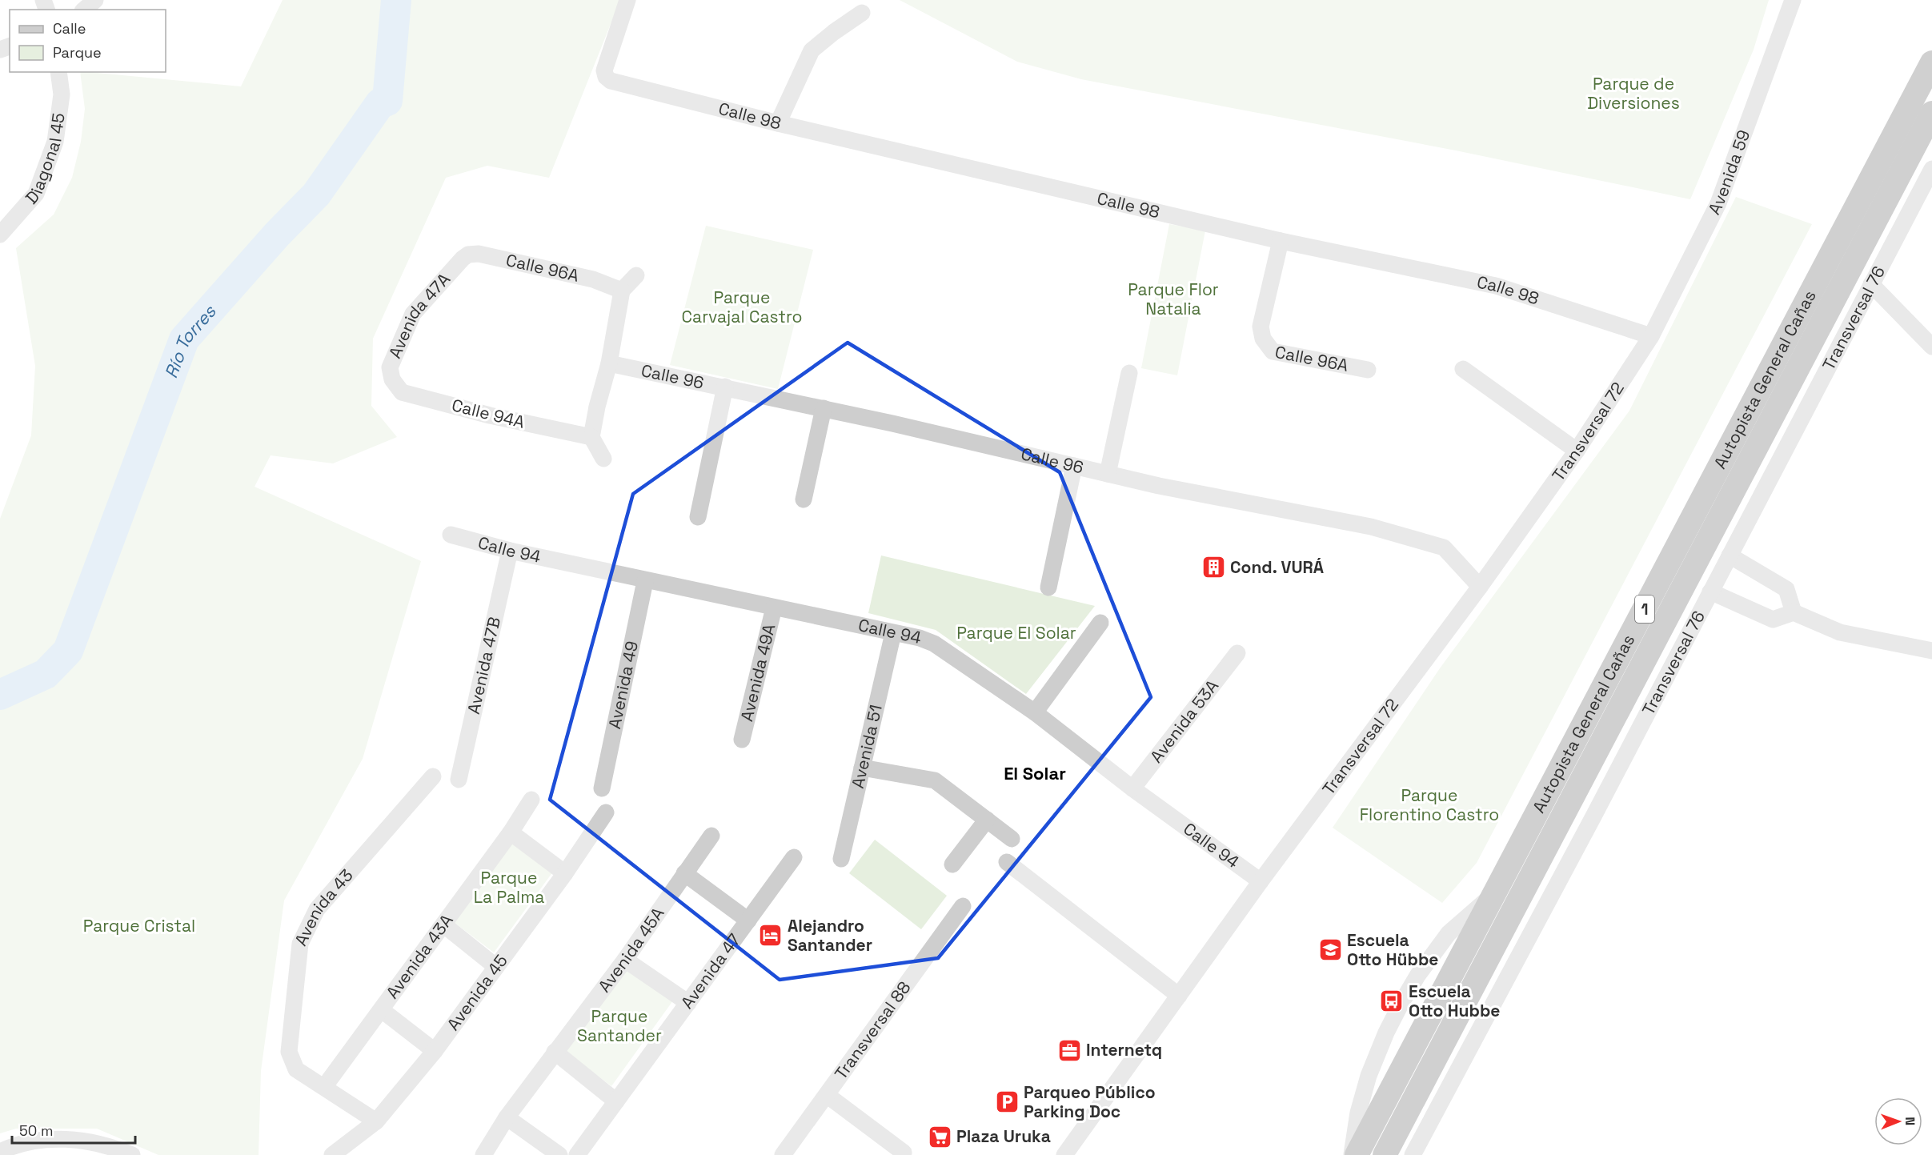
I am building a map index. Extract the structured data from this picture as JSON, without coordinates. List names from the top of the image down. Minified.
{"streets":{"highway":["Autopista General Cañas","1"],"street":["Calle 98","Diagonal 45","Avenida 59","Calle 96A","Avenida 47A","Transversal 76","Calle 96","Calle 94A","Transversal 72","Calle 94","Avenida 47B","Avenida 49A","Avenida 49","Avenida 53A","Avenida 51","Avenida 43","Avenida 45A","Avenida 43A","Avenida 47","Avenida 45","Transversal 88"]},"crossings":[["Calle 98","Avenida 59"],["Calle 98","Calle 96A"],["Calle 98","Transversal 72"],["Avenida 59","Transversal 72"],["Calle 96A","Avenida 47A"],["Avenida 47A","Calle 94A"],["Calle 96","Transversal 72"],["Transversal 72","Calle 94"],["Calle 94","Avenida 47B"],["Calle 94","Avenida 49A"],["Calle 94","Avenida 49"],["Calle 94","Avenida 53A"],["Calle 94","Avenida 51"],["Avenida 43","Avenida 43A"]],"districts":["El Solar"],"water":["Río Torres"],"parks":["Parque de Diversiones","Parque Flor Natalia","Parque Carvajal Castro","Parque El Solar","Parque Florentino Castro","Parque La Palma","Parque Cristal","Parque Santander"],"places":{"building":["Cond. VURÁ"],"hotel":["Alejandro Santander"],"school or university":["Escuela Otto Hübbe"],"bus stop":["Escuela Otto Hubbe"],"office":["Internetq"],"parking":["Parqueo Público Parking Doc"],"supermarket":["Plaza Uruka"]},"legend":["Calle","Parque"],"scale_bar":"50 m","north":"right"}
